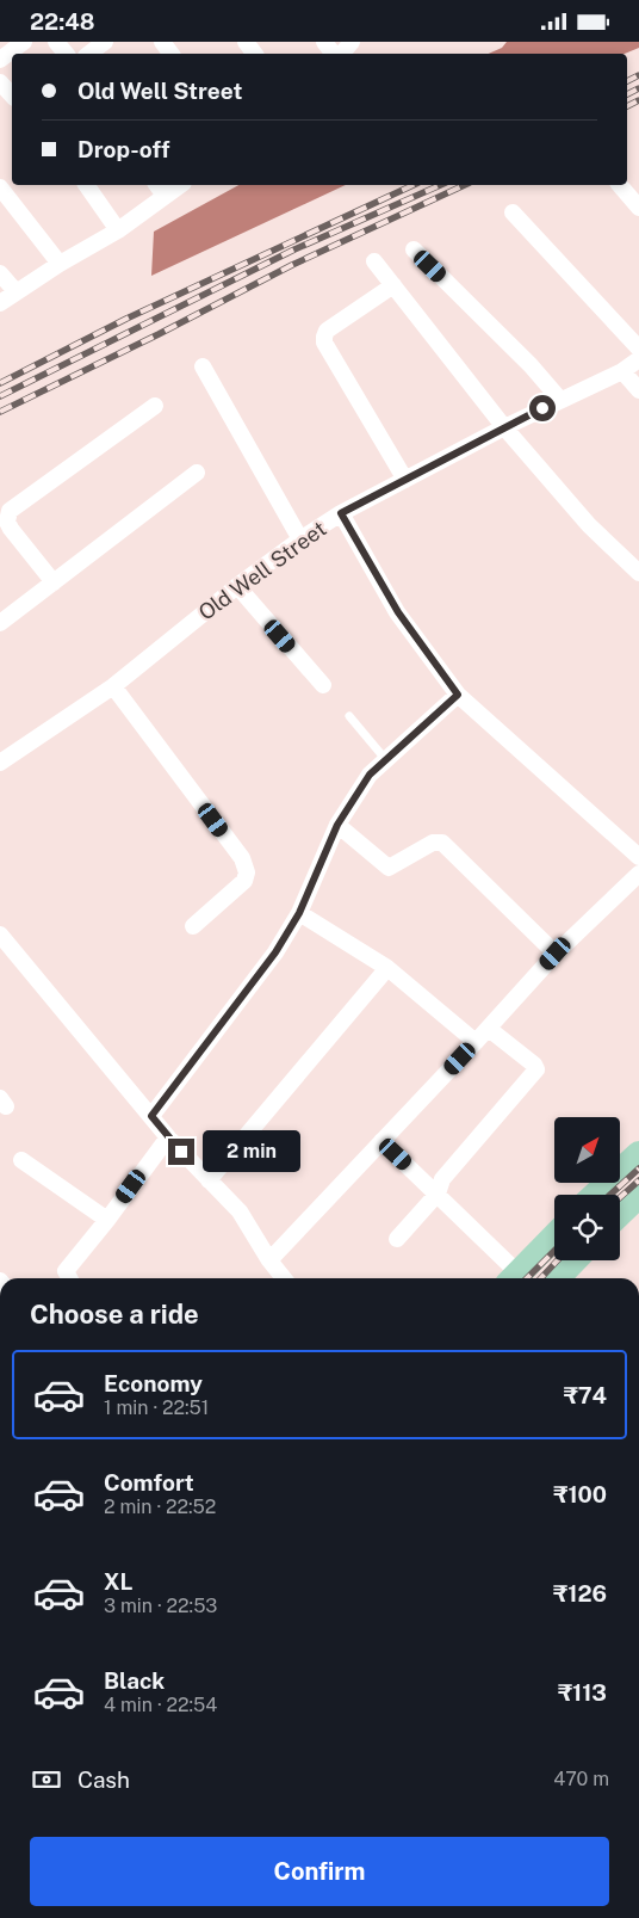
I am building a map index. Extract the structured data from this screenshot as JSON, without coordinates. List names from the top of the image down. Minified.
{"streets":{"street":["Old Well Street"]},"north":"top right","page":{"status":"22:48","banner":["Old Well Street","Drop-off"],"bubble":"2 min","heading":"Choose a ride","list":[{"name":"Economy","note":"1 min · 22:51","value":"₹74"},{"name":"Comfort","note":"2 min · 22:52","value":"₹100"},{"name":"XL","note":"3 min · 22:53","value":"₹126"},{"name":"Black","note":"4 min · 22:54","value":"₹113"}],"pay":["Cash","470 m"],"buttons":"Confirm"}}
